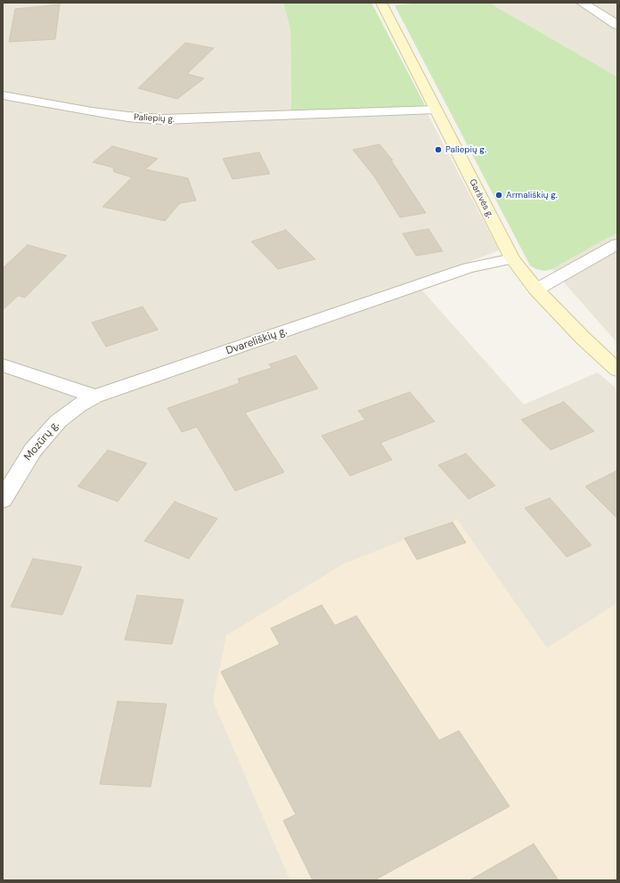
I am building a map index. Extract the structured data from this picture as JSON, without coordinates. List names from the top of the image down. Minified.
{"streets":{"main road":["Garšvės g."],"street":["Paliepių g.","Dvareliškių g.","Mozūrų g."]},"crossings":[["Paliepių g.","Garšvės g."],["Garšvės g.","Dvareliškių g."],["Dvareliškių g.","Mozūrų g."]],"places":["Paliepių g.","Armališkių g."]}
